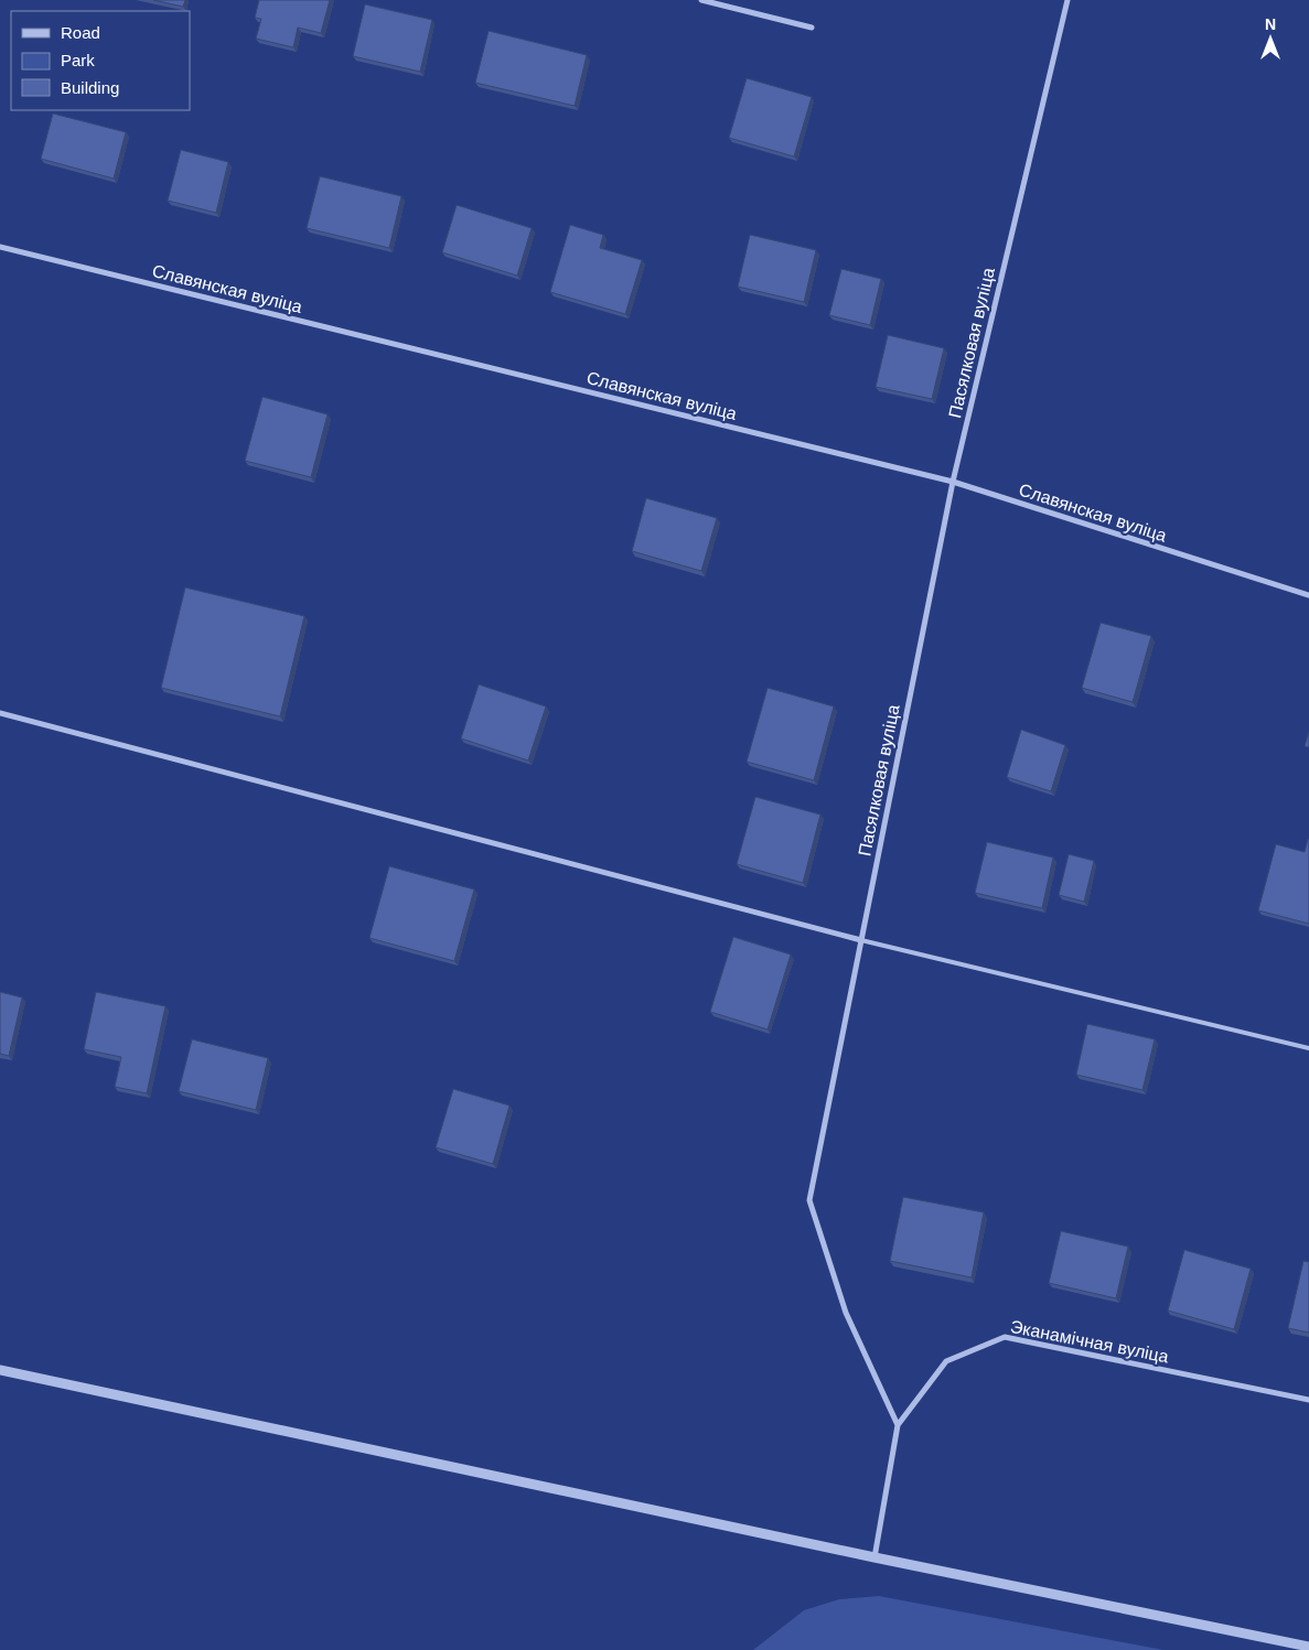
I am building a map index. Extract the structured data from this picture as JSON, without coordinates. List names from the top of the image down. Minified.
{"streets":{"street":["Славянская вуліца","Пасялковая вуліца","Эканамічная вуліца"]},"crossings":[["Славянская вуліца","Пасялковая вуліца"],["Пасялковая вуліца","Эканамічная вуліца"]],"legend":["Road","Park","Building"],"north":"top"}
